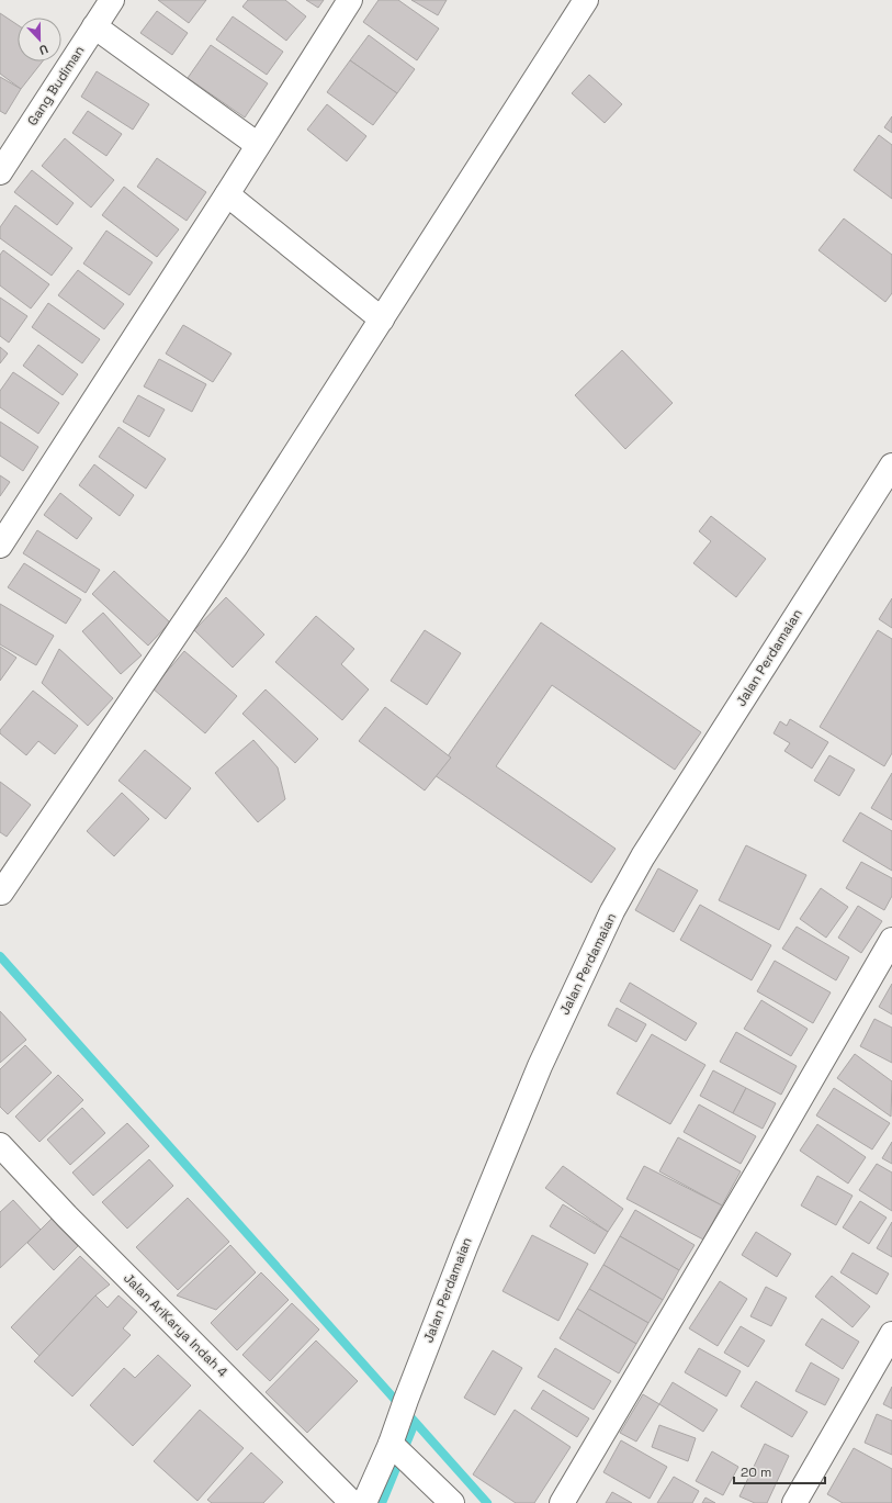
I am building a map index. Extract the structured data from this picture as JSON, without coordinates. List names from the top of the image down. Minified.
{"streets":{"street":["Gang Budiman","Jalan Perdamaian","Jalan AriKarya Indah 4"]},"scale_bar":"20 m","north":"bottom"}
